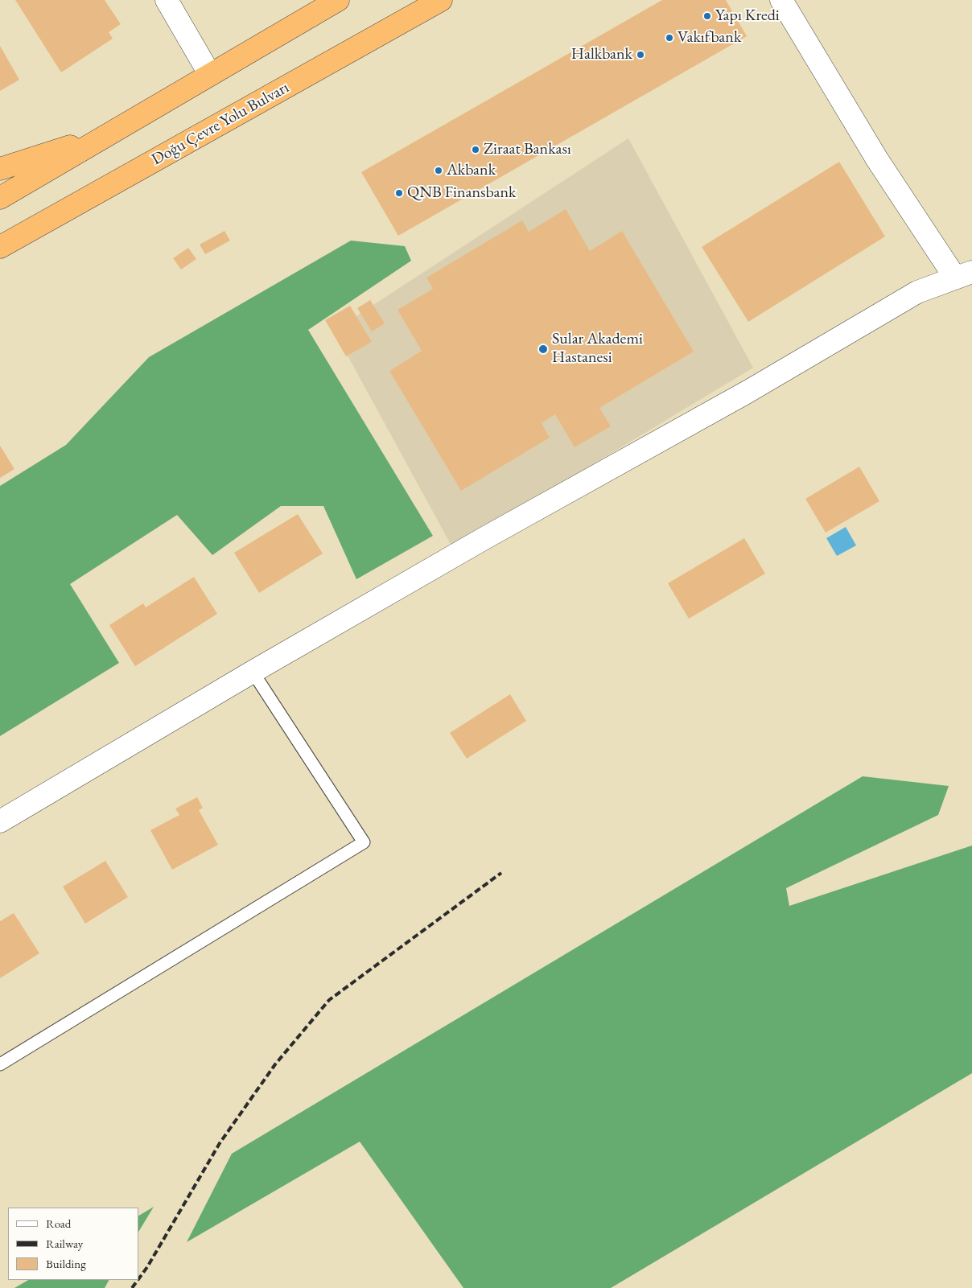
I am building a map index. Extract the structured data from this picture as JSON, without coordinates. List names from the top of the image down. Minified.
{"streets":{"highway":["Doğu Çevre Yolu Bulvarı"]},"places":["Yapı Kredi","Vakıfbank","Halkbank","Ziraat Bankası","Akbank","QNB Finansbank","Sular Akademi Hastanesi"],"legend":["Road","Railway","Building"]}
